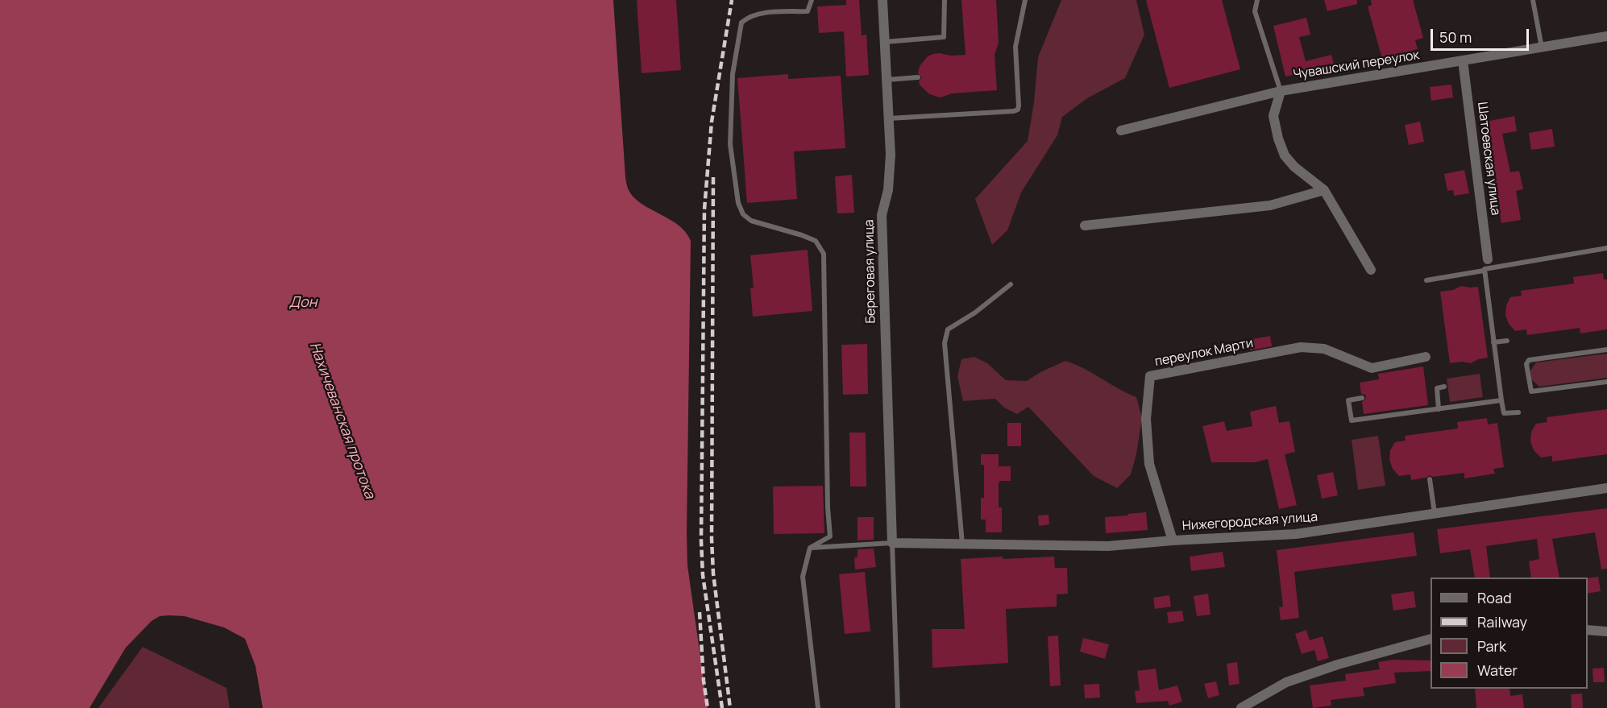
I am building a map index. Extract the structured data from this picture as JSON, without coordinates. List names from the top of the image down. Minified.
{"streets":{"street":["Чувашский переулок","Шатоевская улица","Береговая улица","переулок Марти","Нижегородская улица"]},"crossings":[["Чувашский переулок","Шатоевская улица"],["Береговая улица","Нижегородская улица"],["переулок Марти","Нижегородская улица"]],"water":["Дон","Нахичеванская протока"],"legend":["Road","Railway","Park","Water"],"scale_bar":"50 m"}
